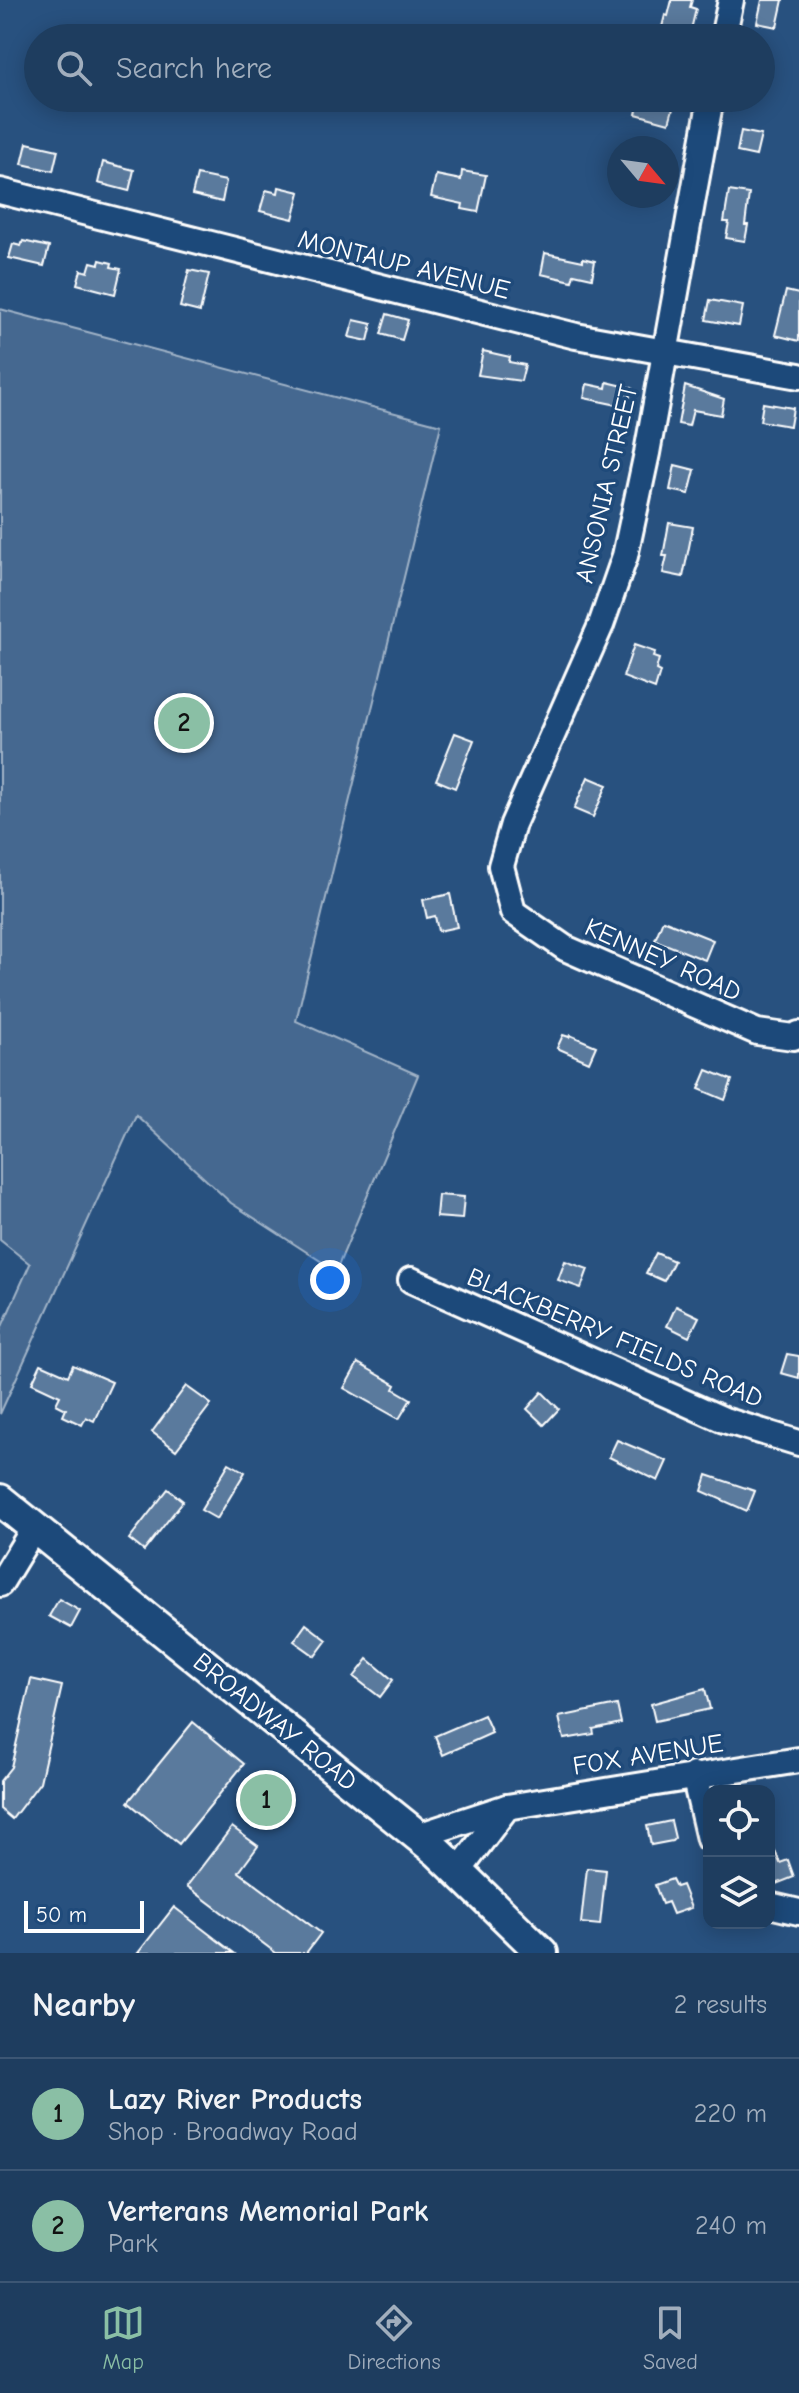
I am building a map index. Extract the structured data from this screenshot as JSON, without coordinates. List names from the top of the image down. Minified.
{"streets":{"main road":["BROADWAY ROAD"],"street":["MONTAUP AVENUE","ANSONIA STREET","KENNEY ROAD","BLACKBERRY FIELDS ROAD","FOX AVENUE"]},"crossings":[["MONTAUP AVENUE","ANSONIA STREET"],["ANSONIA STREET","KENNEY ROAD"],["BROADWAY ROAD","FOX AVENUE"]],"scale_bar":"50 m","north":"bottom right","page":{"search":"Search here","pins":["2","1"],"scale":"50 m","heading":["Nearby","2 results"],"list":[{"mark":"1","name":"Lazy River Products","note":"Shop · Broadway Road","value":"220 m"},{"mark":"2","name":"Verterans Memorial Park","note":"Park","value":"240 m"}],"nav":["Map","Directions","Saved"]}}
